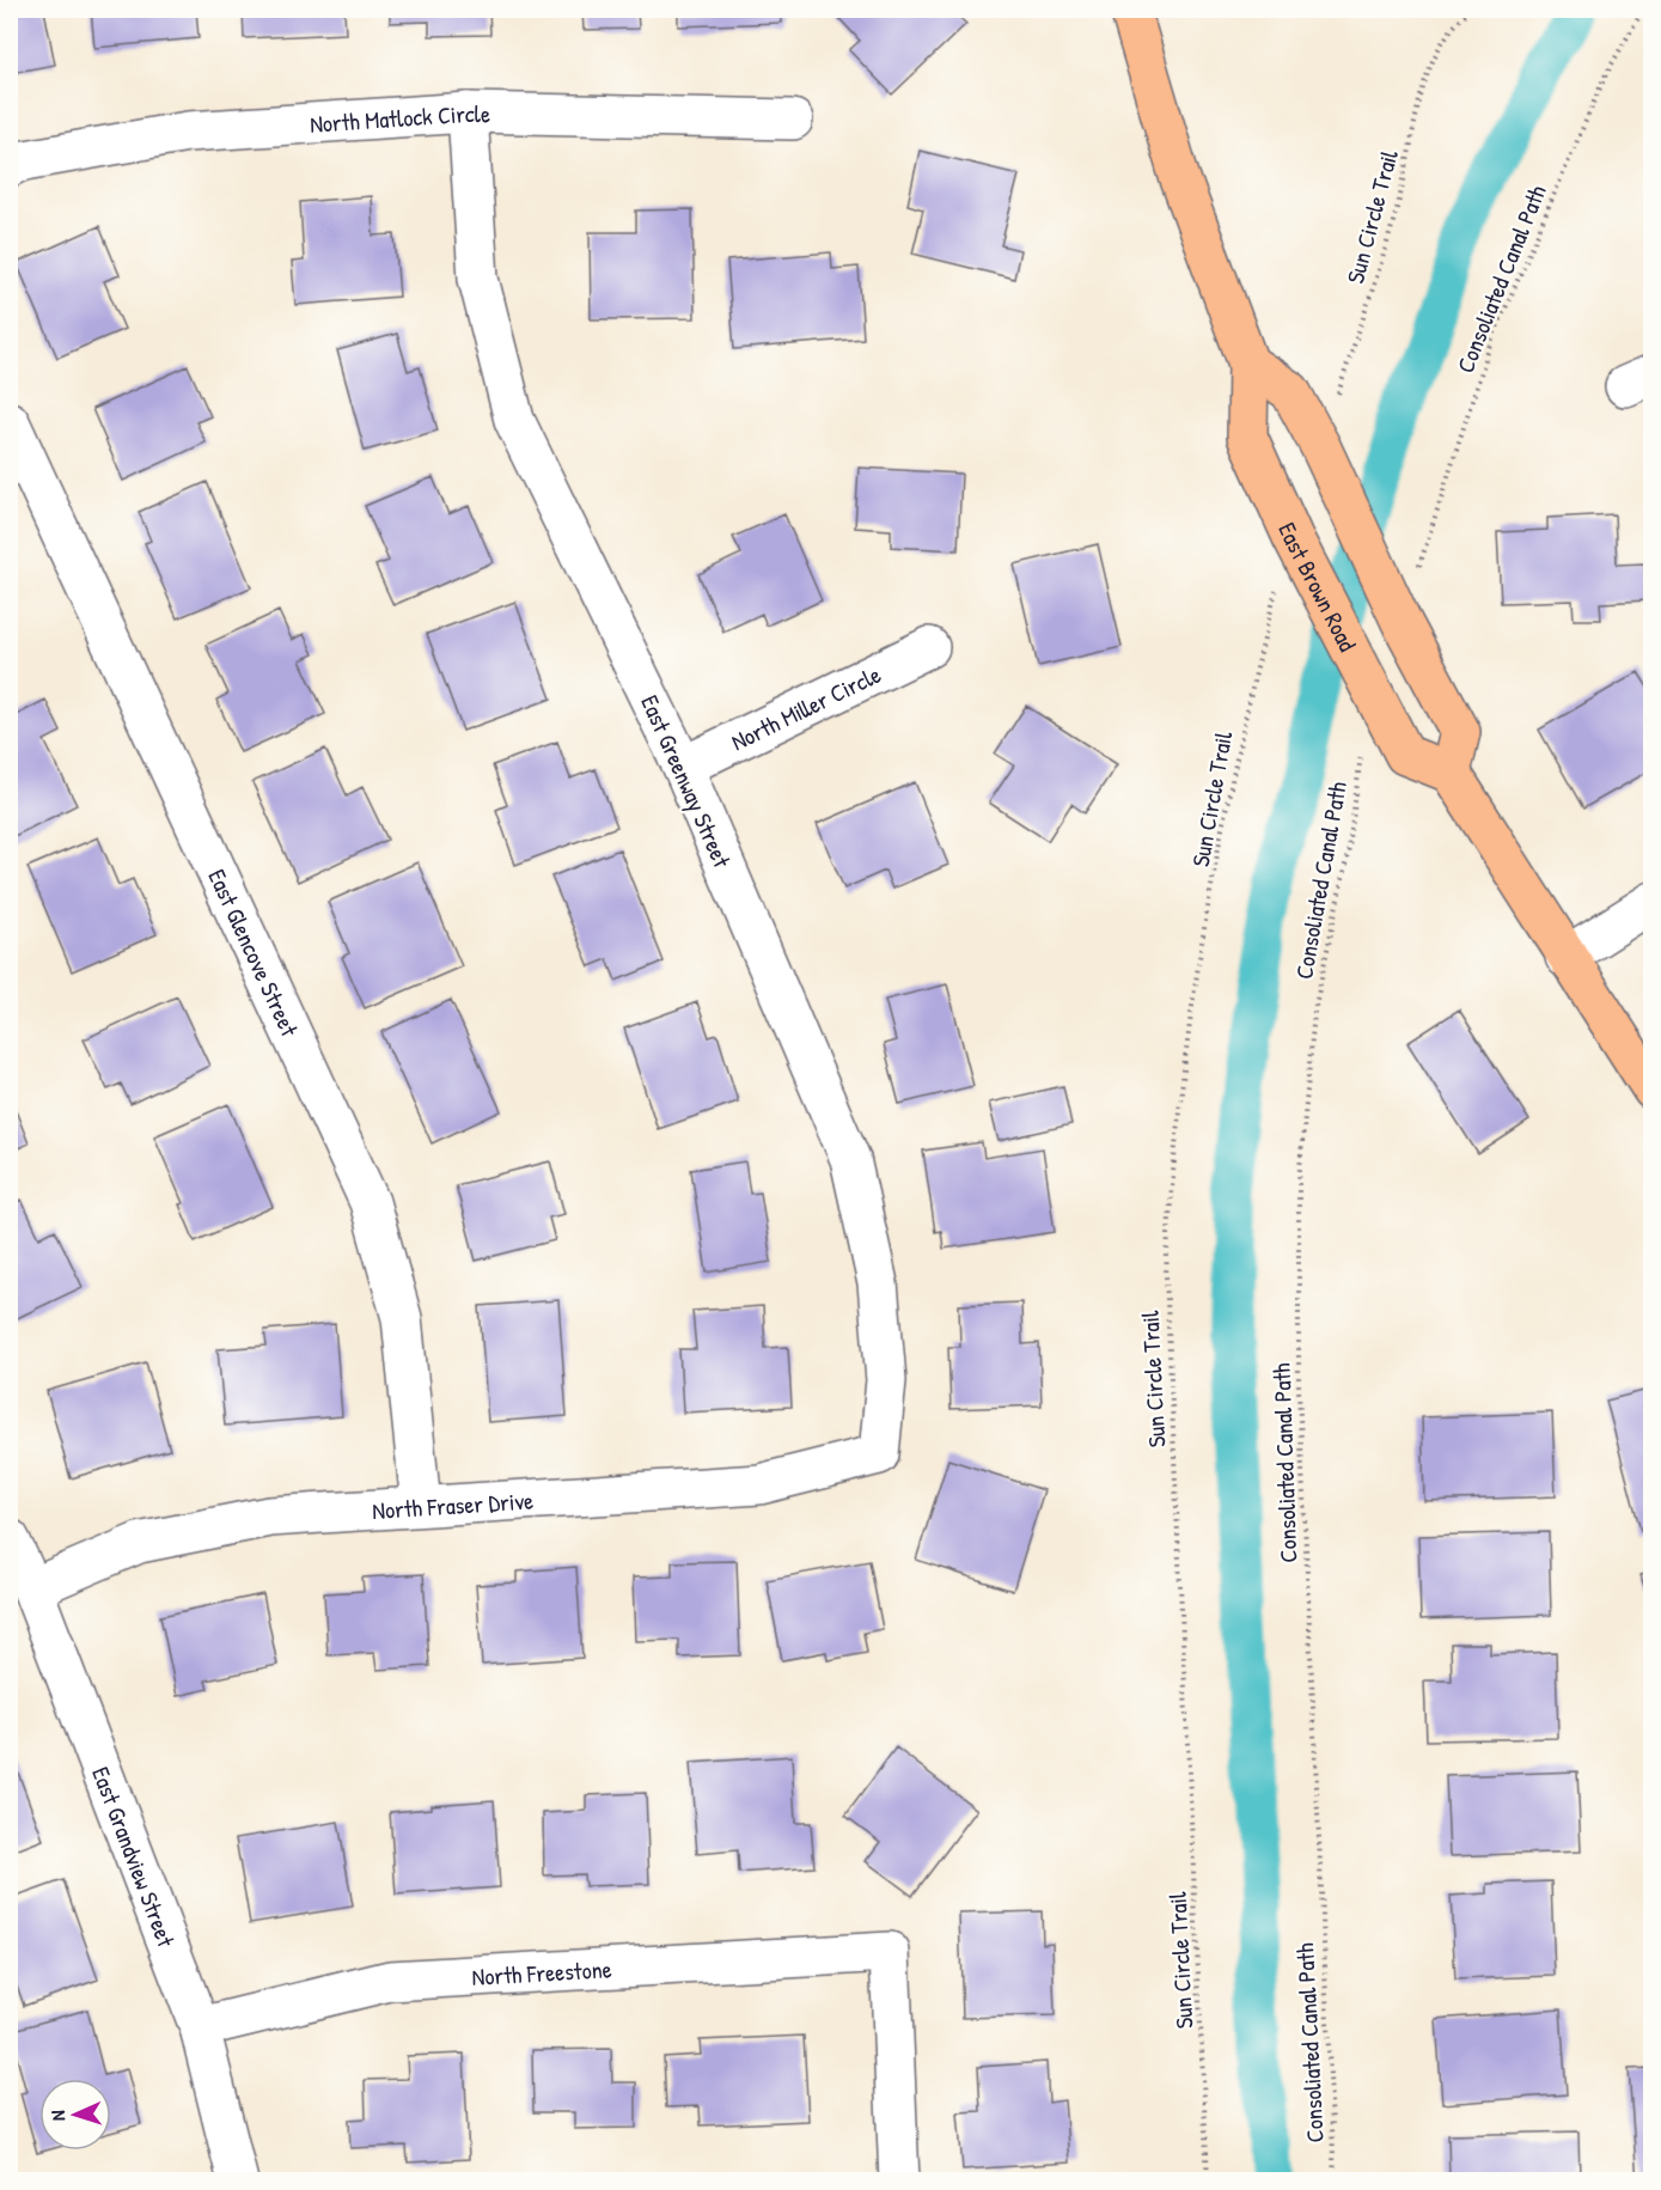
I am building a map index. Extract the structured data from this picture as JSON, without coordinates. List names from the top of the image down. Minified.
{"streets":{"main road":["East Brown Road"],"street":["North Matlock Circle","North Miller Circle","East Greenway Street","East Glencove Street","North Fraser Drive","East Grandview Street","North Freestone"],"path":["Sun Circle Trail","Consoliated Canal Path"]},"crossings":[["North Matlock Circle","East Greenway Street"],["North Miller Circle","East Greenway Street"],["East Greenway Street","North Fraser Drive"],["East Glencove Street","North Fraser Drive"],["North Fraser Drive","East Grandview Street"],["East Grandview Street","North Freestone"]],"north":"left"}
